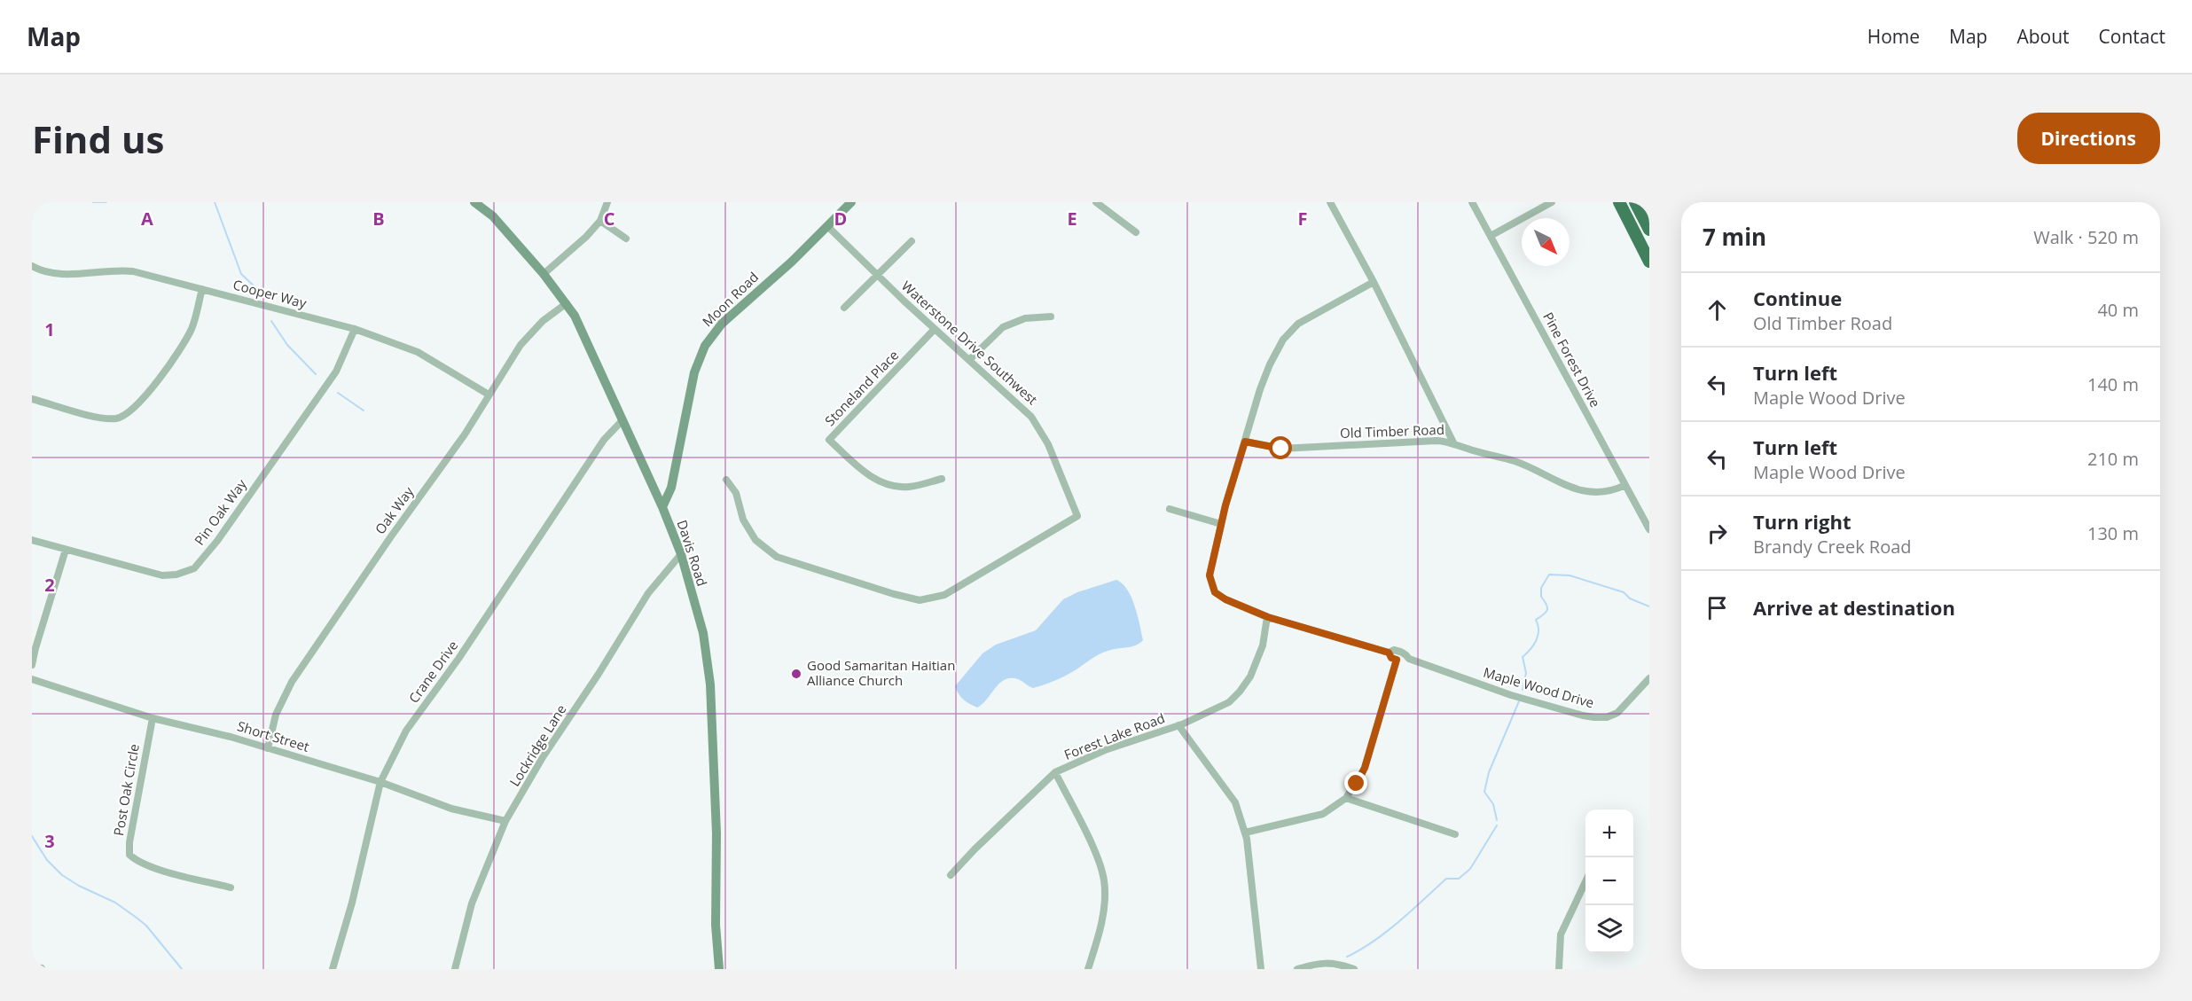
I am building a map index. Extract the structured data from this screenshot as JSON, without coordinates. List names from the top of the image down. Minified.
{"streets":{"street":["Cooper Way","Moon Road","Waterstone Drive Southwest","Pine Forest Drive","Stoneland Place","Old Timber Road","Oak Way","Pin Oak Way","Davis Road","Crane Drive","Maple Wood Drive","Short Street","Forest Lake Road","Lockridge Lane","Post Oak Circle"]},"crossings":[["Cooper Way","Oak Way"],["Cooper Way","Pin Oak Way"],["Moon Road","Waterstone Drive Southwest"],["Moon Road","Davis Road"],["Waterstone Drive Southwest","Stoneland Place"],["Pine Forest Drive","Old Timber Road"],["Old Timber Road","Maple Wood Drive"],["Oak Way","Davis Road"],["Oak Way","Short Street"],["Davis Road","Crane Drive"],["Davis Road","Lockridge Lane"],["Crane Drive","Short Street"],["Maple Wood Drive","Forest Lake Road"],["Short Street","Lockridge Lane"],["Short Street","Post Oak Circle"]],"places":["Good Samaritan Haitian Alliance Church"],"north":"bottom right","page":{"header":"Map","nav":["Home","Map","About","Contact"],"buttons":"Directions","title":"Find us","heading":["7 min","Walk · 520 m"],"list":[["Continue","Old Timber Road","40 m"],["Turn left","Maple Wood Drive","140 m"],["Turn left","Maple Wood Drive","210 m"],["Turn right","Brandy Creek Road","130 m"],"Arrive at destination"],"map_buttons":["+","−"]},"grid":{"columns":["A","B","C","D","E","F"],"rows":["1","2","3"]}}
